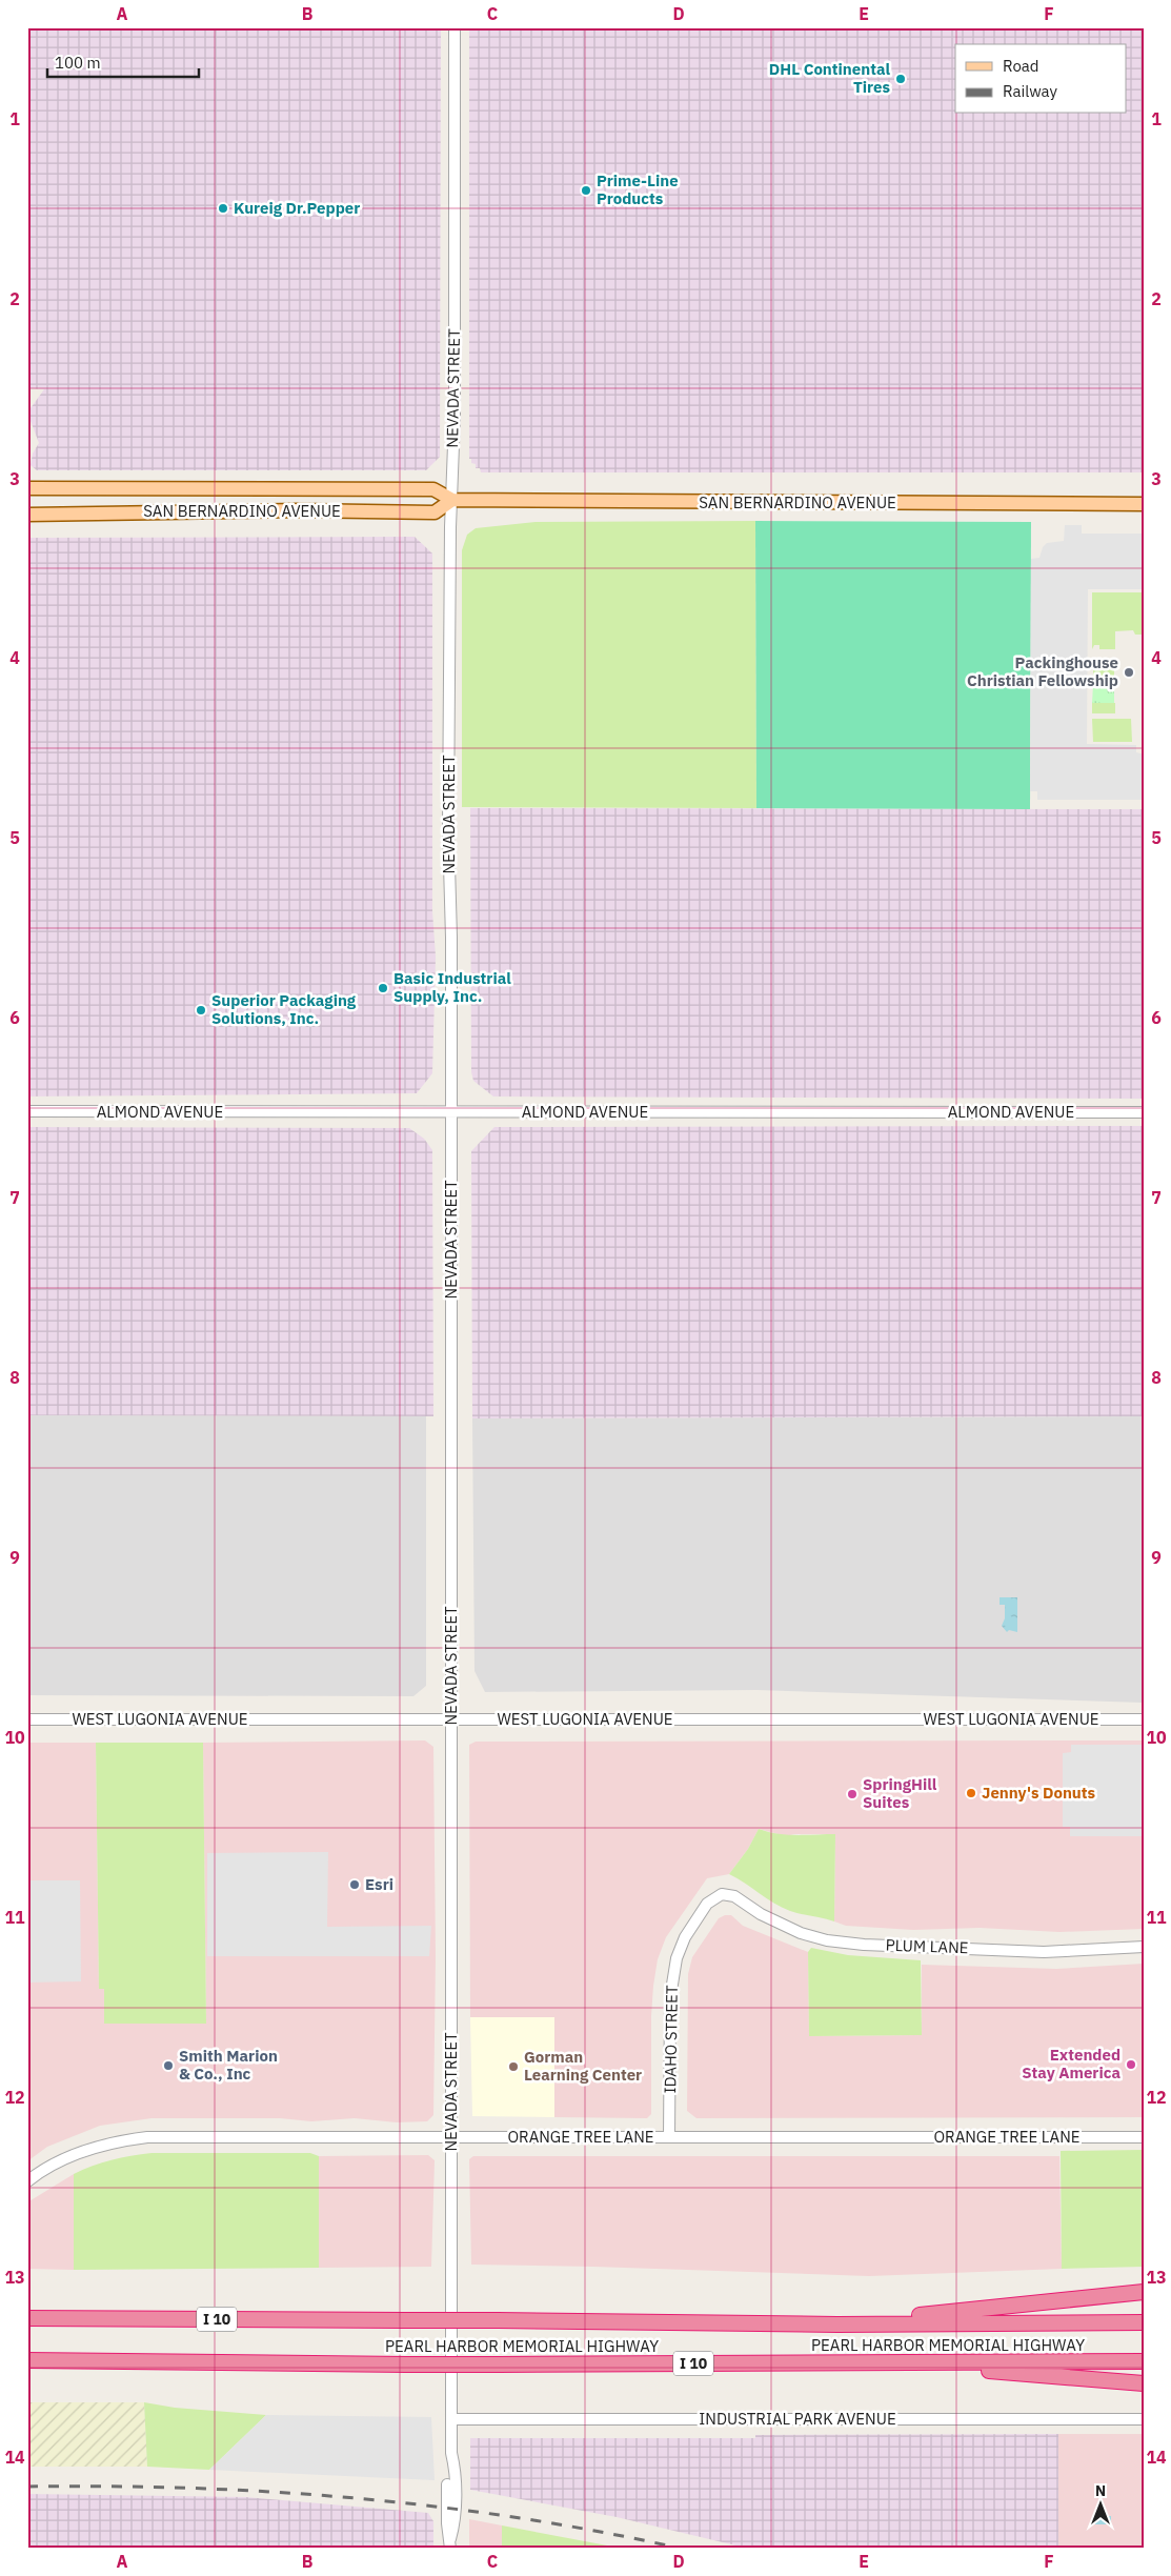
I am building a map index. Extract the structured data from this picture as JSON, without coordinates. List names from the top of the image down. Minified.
{"streets":{"highway":["I 10","PEARL HARBOR MEMORIAL HIGHWAY"],"main road":["SAN BERNARDINO AVENUE"],"street":["NEVADA STREET","ALMOND AVENUE","WEST LUGONIA AVENUE","PLUM LANE","IDAHO STREET","ORANGE TREE LANE","INDUSTRIAL PARK AVENUE"]},"crossings":[["NEVADA STREET","SAN BERNARDINO AVENUE"],["NEVADA STREET","ALMOND AVENUE"],["NEVADA STREET","WEST LUGONIA AVENUE"],["NEVADA STREET","ORANGE TREE LANE"],["NEVADA STREET","INDUSTRIAL PARK AVENUE"],["PLUM LANE","IDAHO STREET"],["IDAHO STREET","ORANGE TREE LANE"]],"places":["DHL Continental Tires","Prime-Line Products","Kureig Dr.Pepper","Packinghouse Christian Fellowship","Basic Industrial Supply, Inc.","Superior Packaging Solutions, Inc.","Jenny's Donuts","SpringHill Suites","Esri","Extended Stay America","Smith Marion & Co., Inc","Gorman Learning Center"],"legend":["Road","Railway"],"scale_bar":"100 m","north":"top","grid":{"columns":["A","B","C","D","E","F"],"rows":["1","2","3","4","5","6","7","8","9","10","11","12","13","14"]}}
